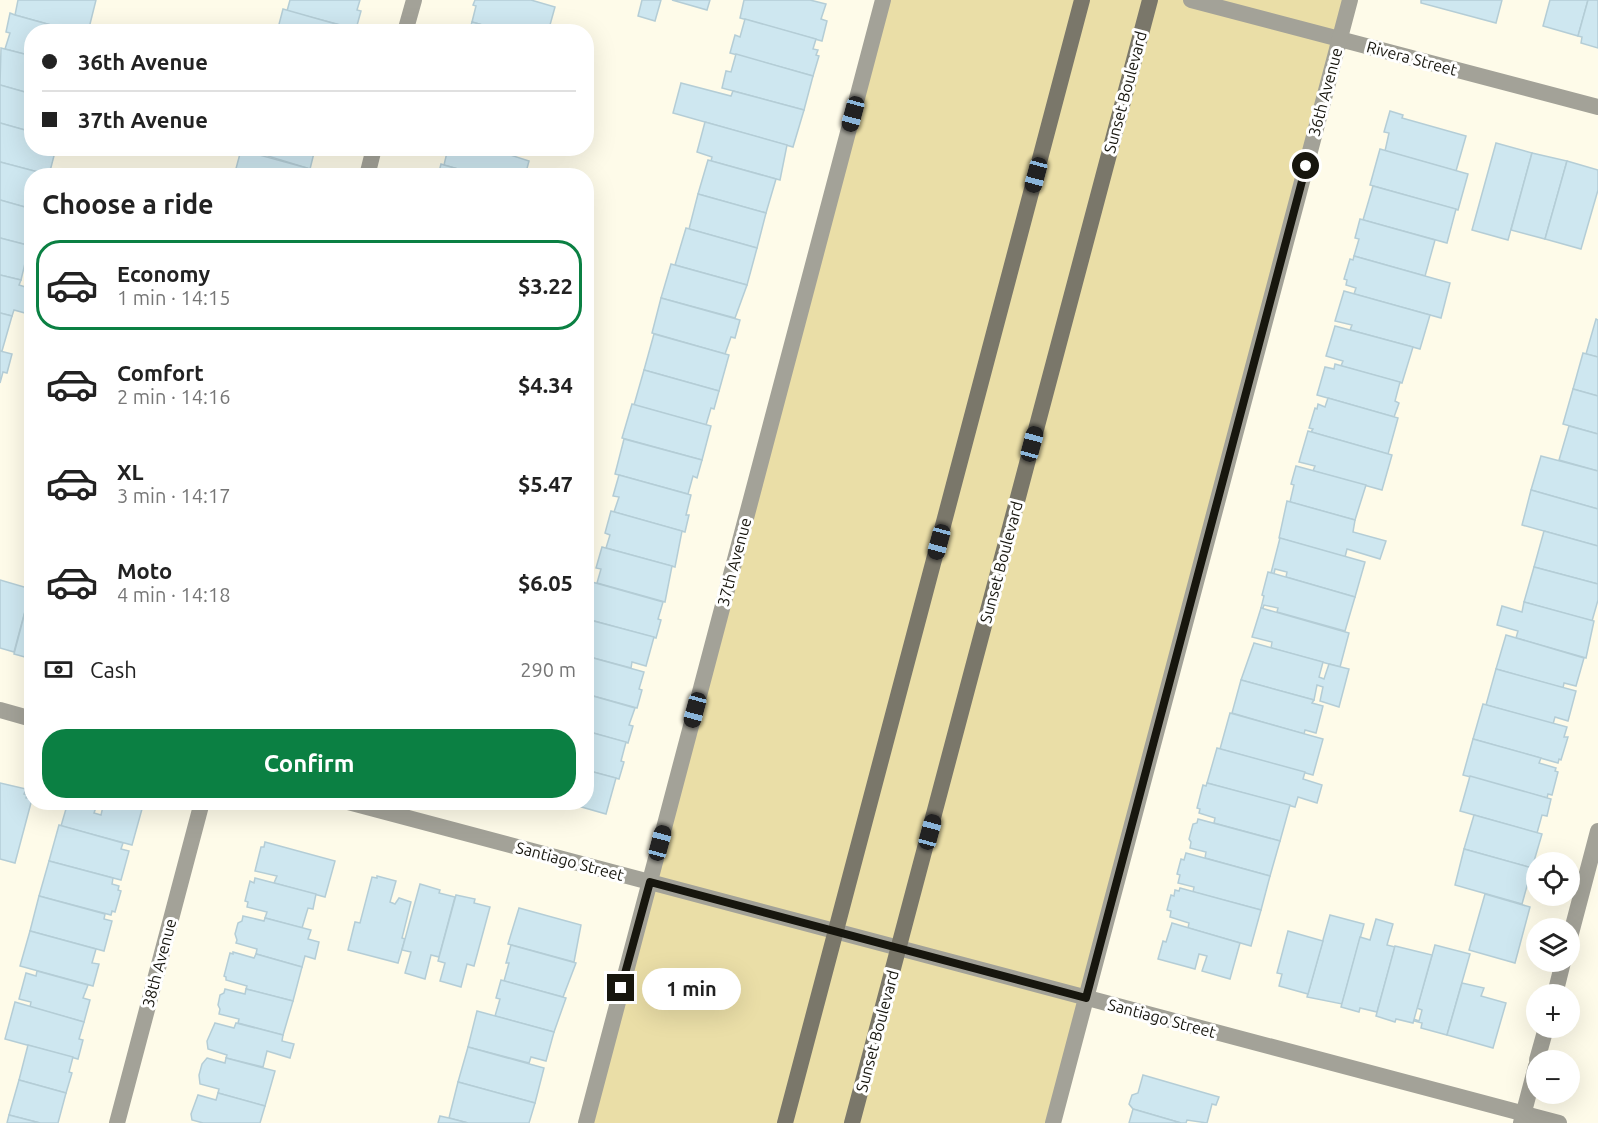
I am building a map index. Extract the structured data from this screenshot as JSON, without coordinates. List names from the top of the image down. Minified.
{"streets":{"main road":["Sunset Boulevard"],"street":["Rivera Street","36th Avenue","37th Avenue","Santiago Street","38th Avenue"]},"crossings":[["Rivera Street","36th Avenue"],["Sunset Boulevard","Santiago Street"],["36th Avenue","Santiago Street"],["37th Avenue","Santiago Street"]],"page":{"banner":["36th Avenue","37th Avenue"],"heading":"Choose a ride","list":[{"name":"Economy","note":"1 min · 14:15","value":"$3.22"},{"name":"Comfort","note":"2 min · 14:16","value":"$4.34"},{"name":"XL","note":"3 min · 14:17","value":"$5.47"},{"name":"Moto","note":"4 min · 14:18","value":"$6.05"}],"pay":["Cash","290 m"],"buttons":"Confirm","map_buttons":["+","−"],"bubble":"1 min"}}
